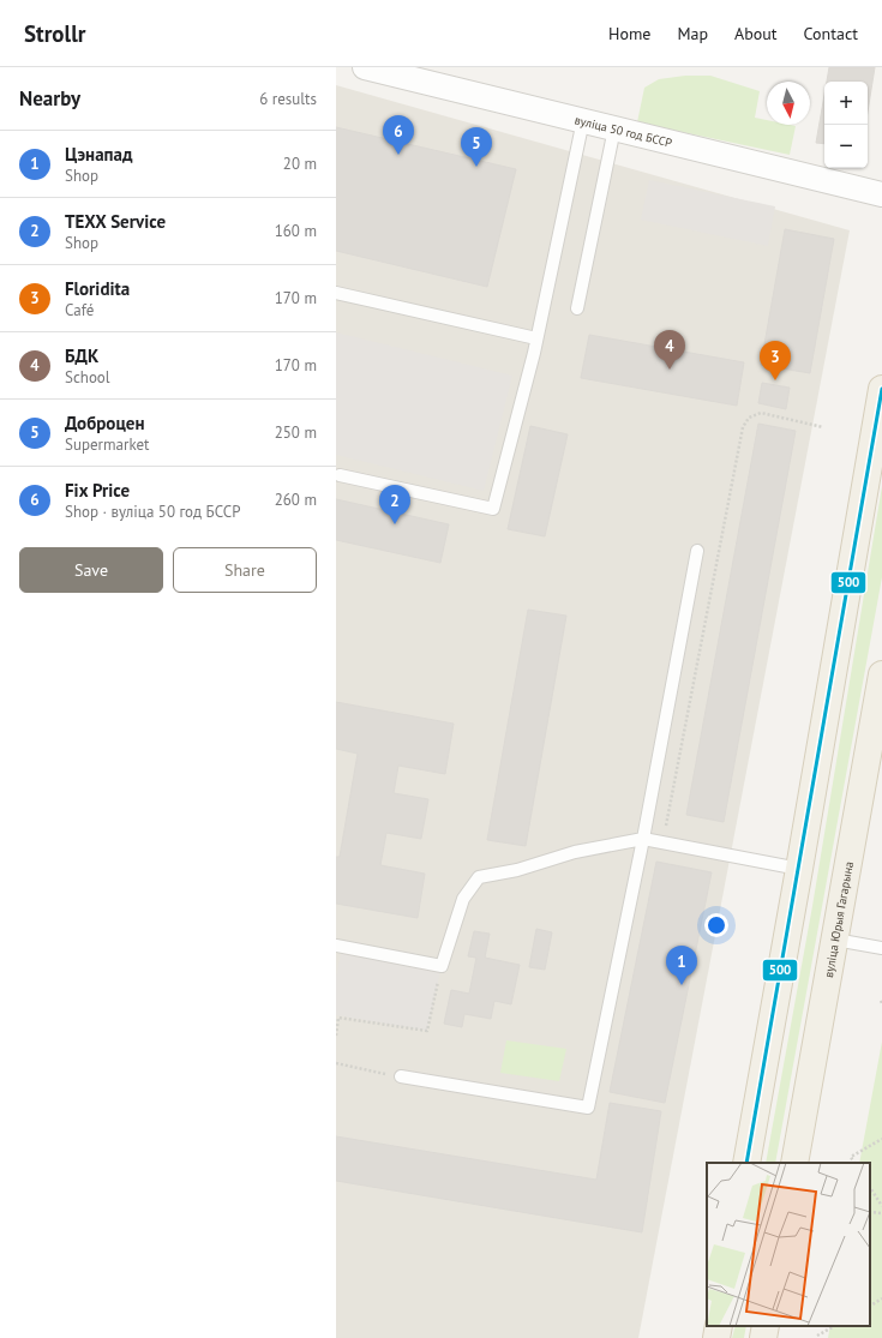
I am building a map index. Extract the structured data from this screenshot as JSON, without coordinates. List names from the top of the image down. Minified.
{"streets":{"main road":["вуліца Юрыя Гагарына"],"street":["вуліца 50 год БССР"]},"lines":["transit line 500"],"north":"bottom","page":{"header":"Strollr","nav":["Home","Map","About","Contact"],"heading":["Nearby","6 results"],"map_buttons":["+","−"],"pins":["6","5","4","3","2","1"],"list":[{"mark":"1","name":"Цэнапад","note":"Shop","value":"20 m"},{"mark":"2","name":"TEXX Service","note":"Shop","value":"160 m"},{"mark":"3","name":"Floridita","note":"Café","value":"170 m"},{"mark":"4","name":"БДК","note":"School","value":"170 m"},{"mark":"5","name":"Доброцен","note":"Supermarket","value":"250 m"},{"mark":"6","name":"Fix Price","note":"Shop · вуліца 50 год БССР","value":"260 m"}],"buttons":["Save","Share"]}}
